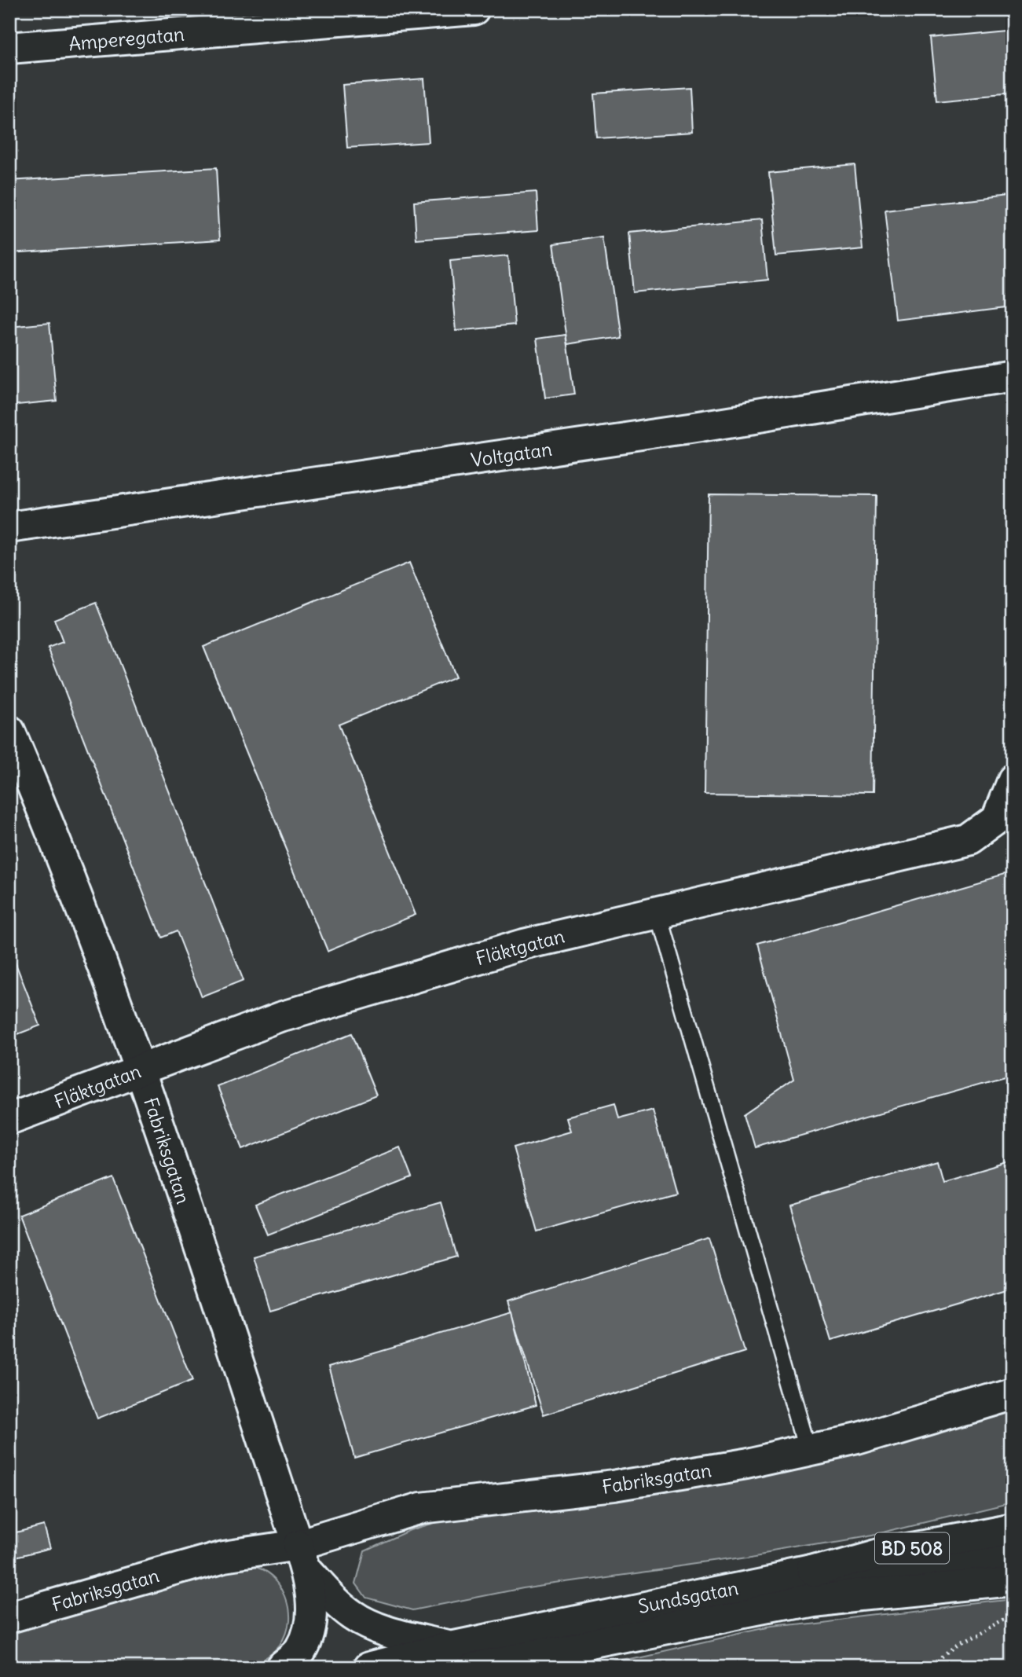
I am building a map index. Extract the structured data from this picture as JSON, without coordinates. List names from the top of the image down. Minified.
{"streets":{"main road":["Amperegatan","Voltgatan","Fläktgatan","Fabriksgatan","BD 508","Sundsgatan"]},"crossings":[["Fläktgatan","Fabriksgatan"],["BD 508","Sundsgatan"]]}
